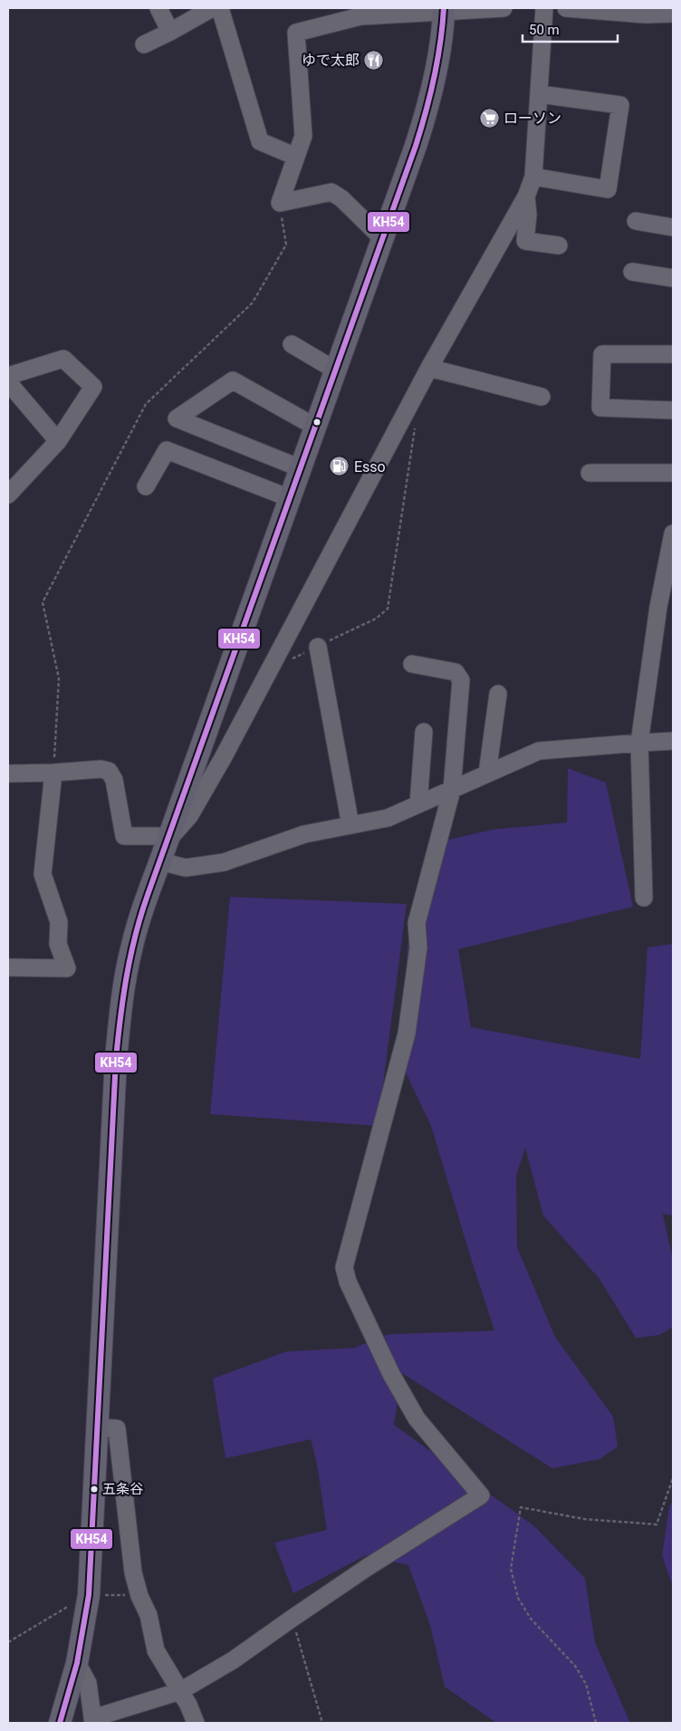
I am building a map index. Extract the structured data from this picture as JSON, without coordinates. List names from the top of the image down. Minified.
{"places":{"restaurant":["ゆで太郎"],"supermarket":["ローソン"],"fuel station":["Esso"],"other":["五条谷"]},"lines":["transit line KH54"],"scale_bar":"50 m"}
